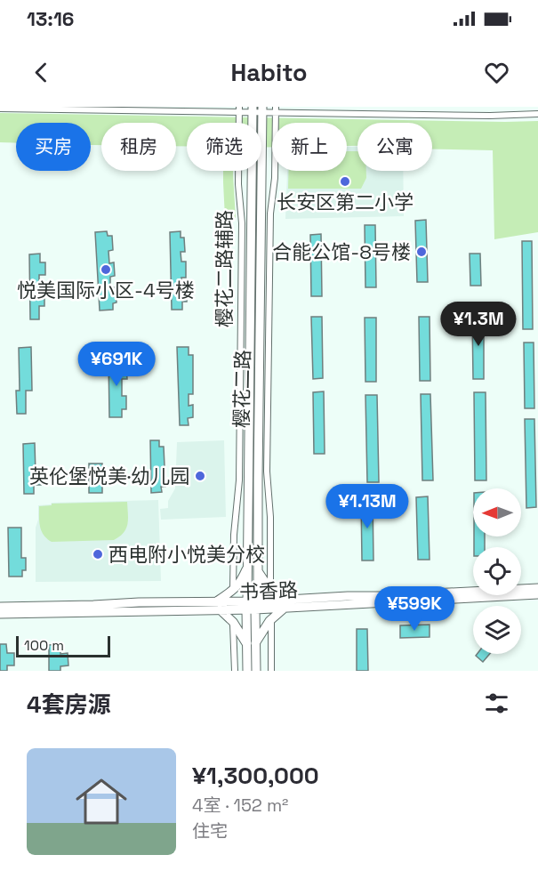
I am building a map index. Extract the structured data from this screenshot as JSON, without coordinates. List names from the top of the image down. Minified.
{"streets":{"main road":["樱花二路","书香路"],"street":["樱花二路辅路"]},"crossings":[["樱花二路","书香路"]],"places":["长安区第二小学","合能公馆-8号楼","悦美国际小区-4号楼","英伦堡悦美·幼儿园","西电附小悦美分校"],"scale_bar":"100 m","north":"left","page":{"status":"13:16","header":"Habito","chip":["买房","租房","筛选","新上","公寓"],"price":["¥1.3M","¥691K","¥1.13M","¥599K"],"scale":"100 m","heading":"4套房源","list":[{"name":"¥1,300,000","note":"4室 · 152 m² · 住宅"}]}}
